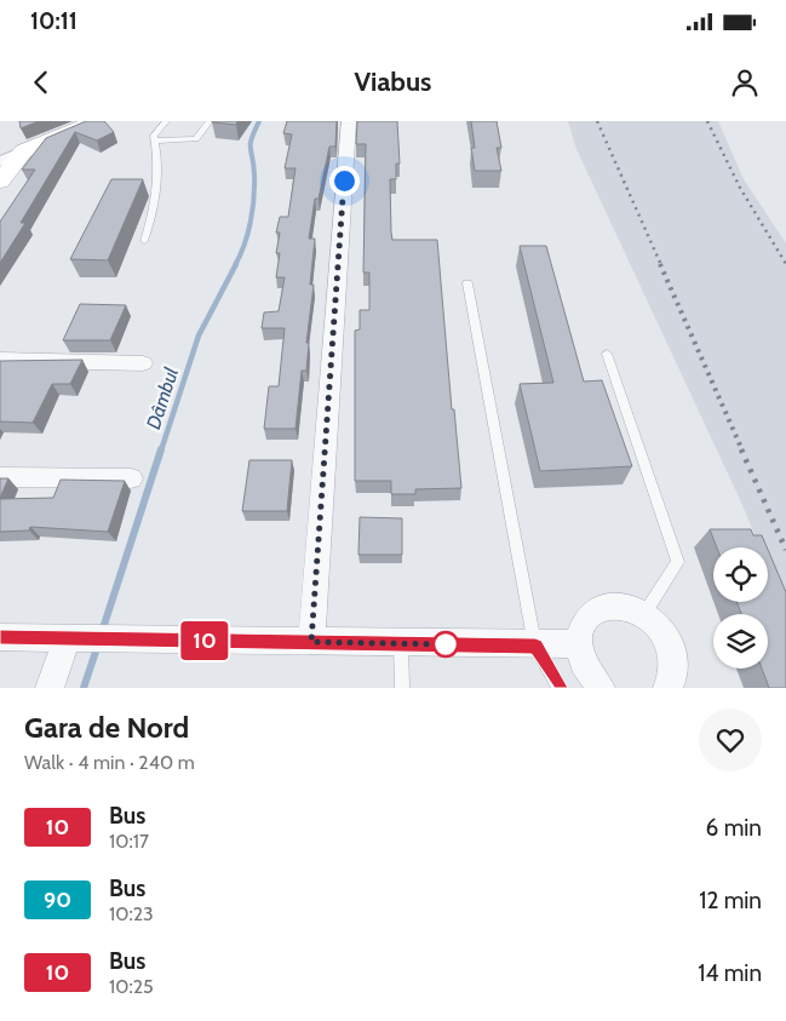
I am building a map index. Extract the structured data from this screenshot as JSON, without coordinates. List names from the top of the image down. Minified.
{"water":["Dâmbul"],"lines":["bus line 10"],"page":{"status":"10:11","header":"Viabus","on_map":"10","heading":["Gara de Nord","Walk · 4 min · 240 m"],"list":[{"mark":"10","name":"Bus","note":"10:17","value":"6 min"},{"mark":"90","name":"Bus","note":"10:23","value":"12 min"},{"mark":"10","name":"Bus","note":"10:25","value":"14 min"}]}}
